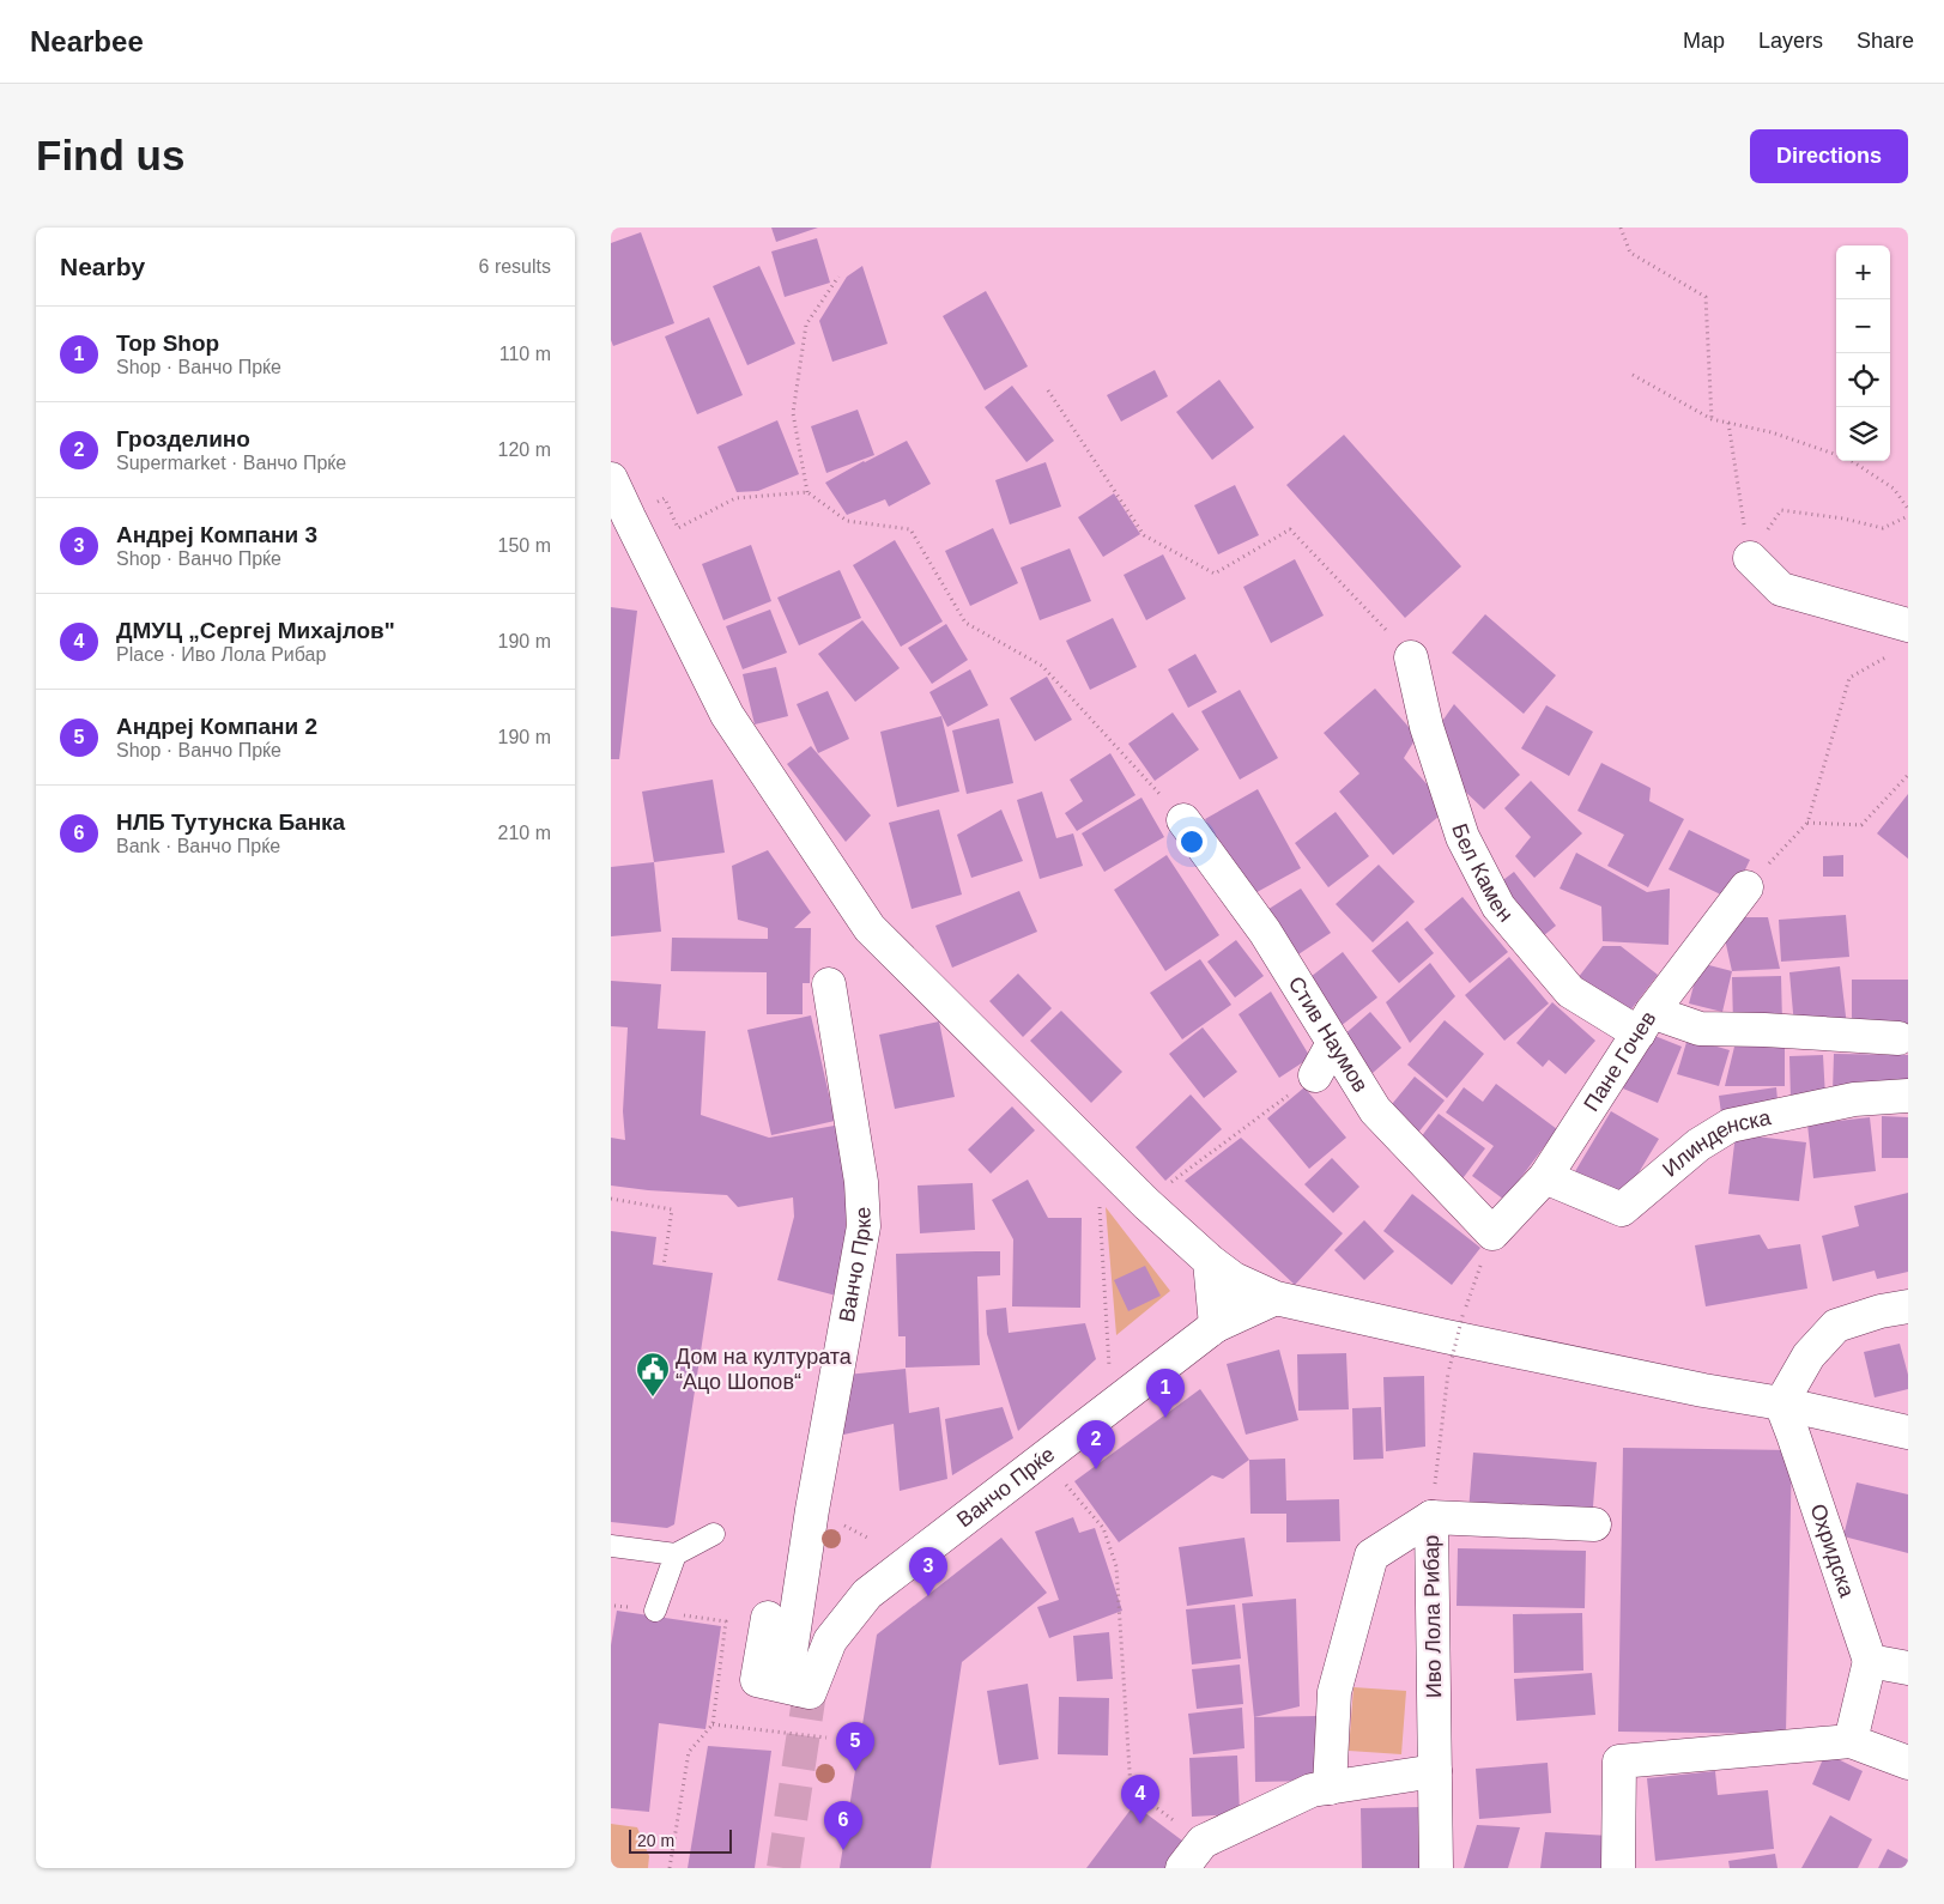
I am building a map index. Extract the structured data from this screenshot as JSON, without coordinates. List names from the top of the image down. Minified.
{"streets":{"street":["Бел Камен","Стив Наумов","Пане Гочев","Илинденска","Ванчо Прке","Ванчо Прќе","Охридска","Иво Лола Рибар"]},"crossings":[["Бел Камен","Пане Гочев"],["Стив Наумов","Пане Гочев"],["Пане Гочев","Илинденска"],["Ванчо Прке","Ванчо Прќе"]],"places":{"public building":["Дом на културата “Ацо Шопов“"]},"scale_bar":"20 m","page":{"header":"Nearbee","nav":["Map","Layers","Share"],"buttons":"Directions","title":"Find us","heading":["Nearby","6 results"],"map_buttons":["+","−"],"list":[{"mark":"1","name":"Top Shop","note":"Shop · Ванчо Прќе","value":"110 m"},{"mark":"2","name":"Грозделино","note":"Supermarket · Ванчо Прќе","value":"120 m"},{"mark":"3","name":"Андреј Компани 3","note":"Shop · Ванчо Прќе","value":"150 m"},{"mark":"4","name":"ДМУЦ „Сергеј Михајлов\"","note":"Place · Иво Лола Рибар","value":"190 m"},{"mark":"5","name":"Андреј Компани 2","note":"Shop · Ванчо Прќе","value":"190 m"},{"mark":"6","name":"НЛБ Тутунска Банка","note":"Bank · Ванчо Прќе","value":"210 m"}],"pins":["1","2","3","5","4","6"],"scale":"20 m"}}
